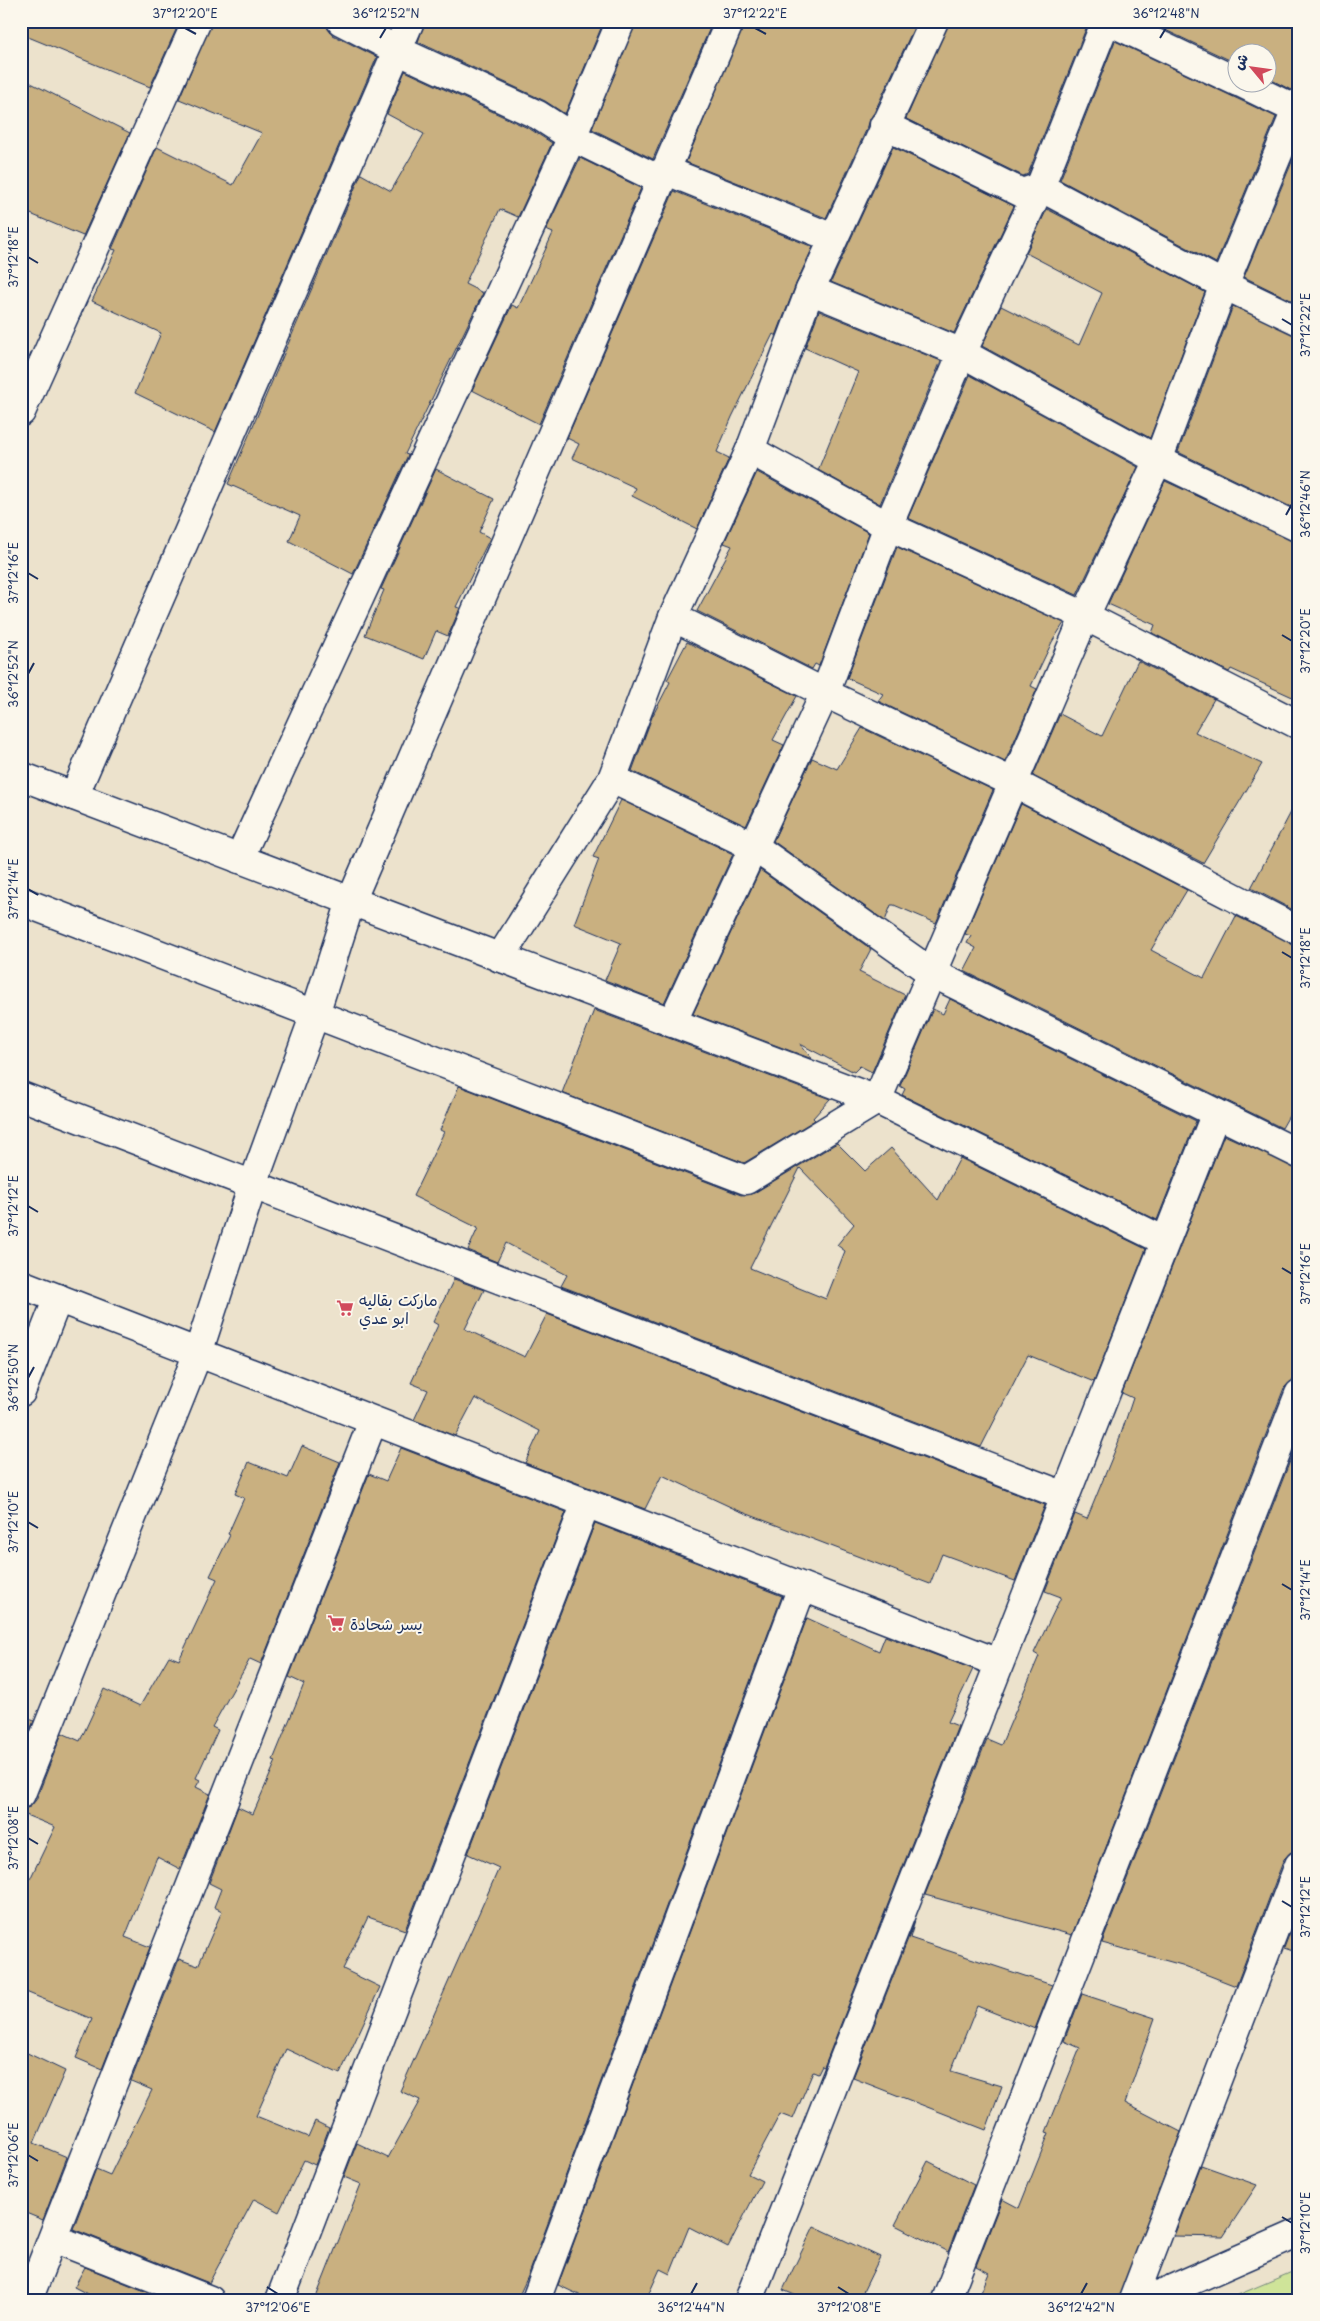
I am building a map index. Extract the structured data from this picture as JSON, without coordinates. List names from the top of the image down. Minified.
{"places":{"supermarket":["ماركت بقاليه ابو عدي","يسر شحادة"]},"north":"top left","coordinates":["37°12'20\"E","36°12'52\"N","37°12'22\"E","36°12'48\"N","37°12'18\"E","36°12'46\"N","37°12'16\"E","37°12'14\"E","37°12'12\"E","36°12'50\"N","37°12'10\"E","37°12'08\"E","37°12'06\"E","36°12'44\"N","36°12'42\"N"]}
